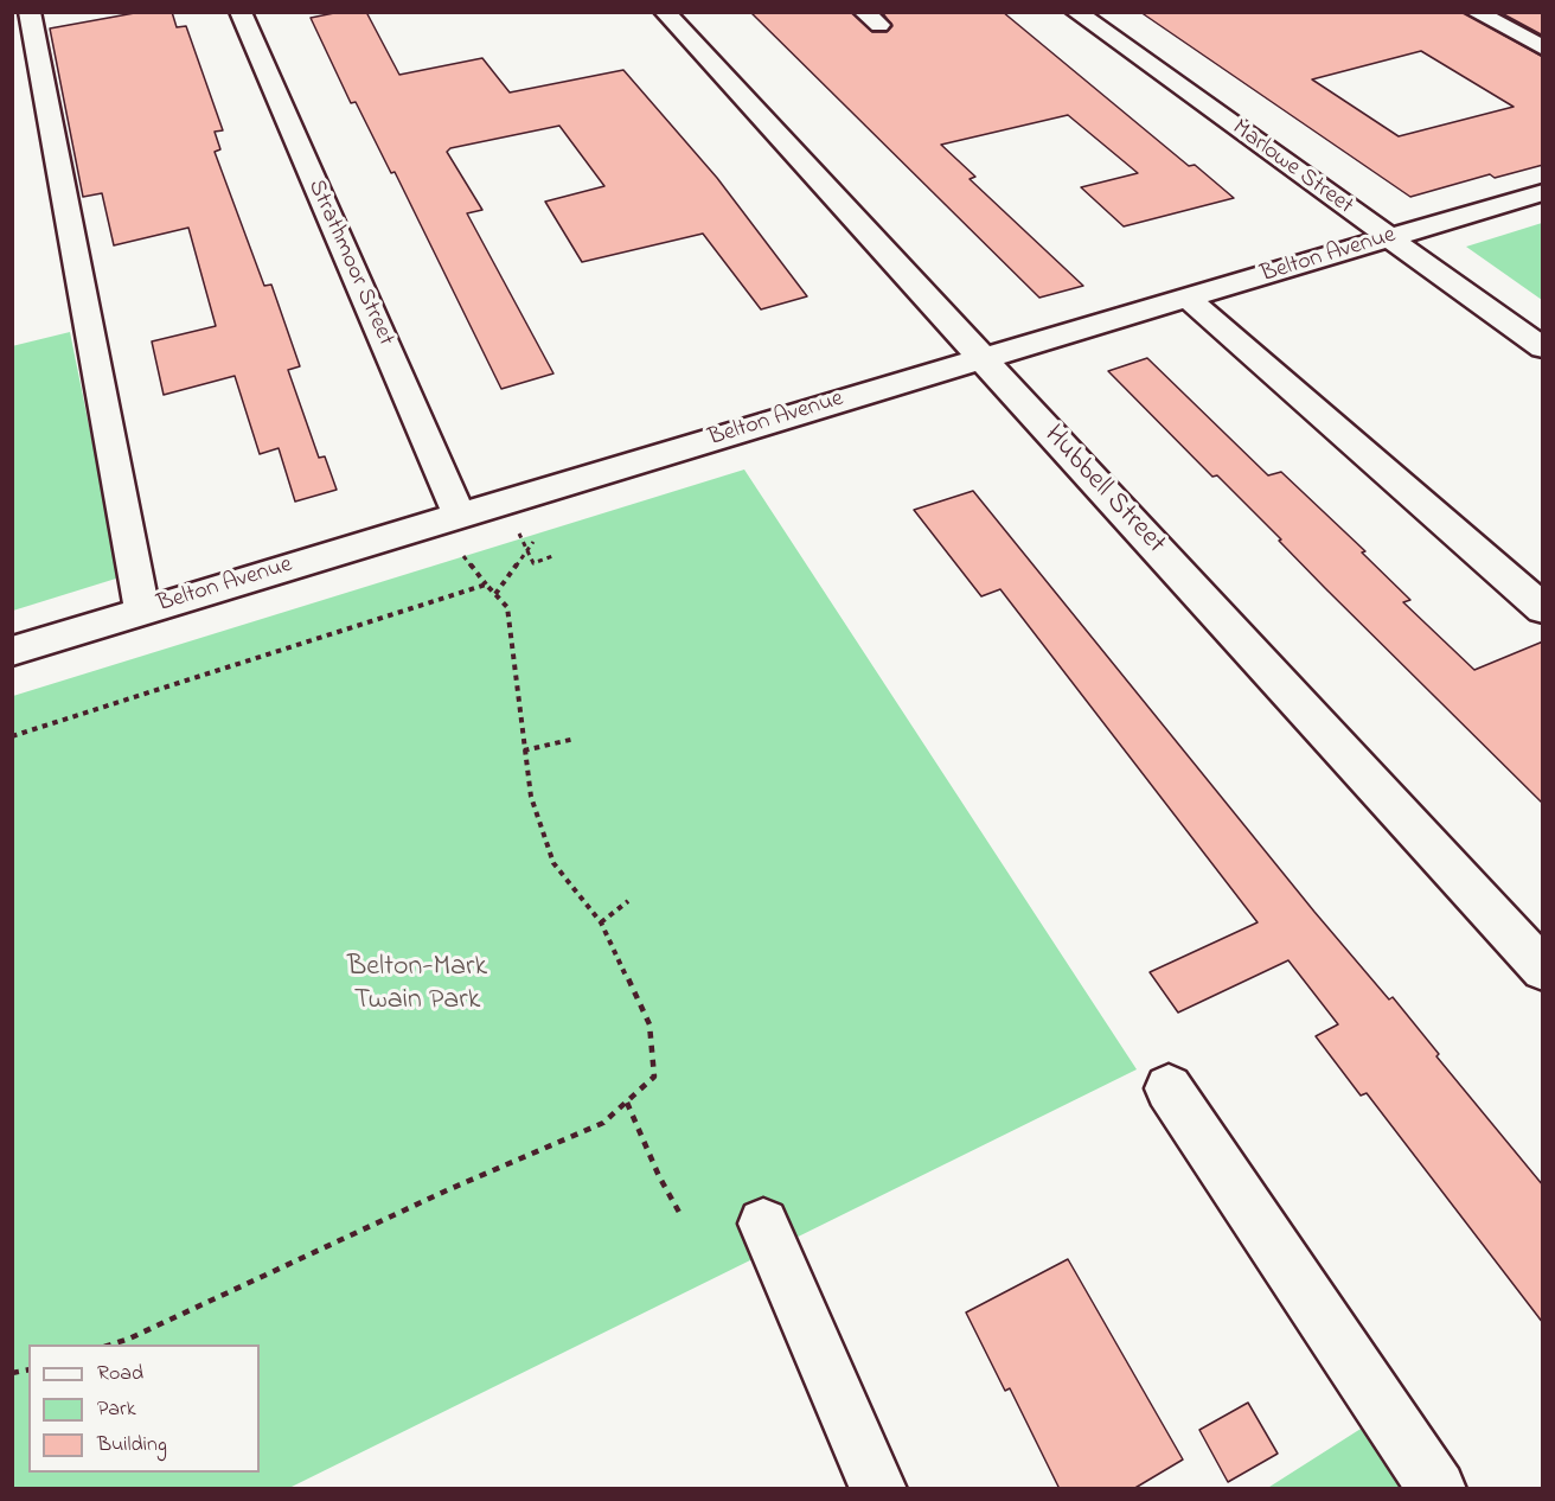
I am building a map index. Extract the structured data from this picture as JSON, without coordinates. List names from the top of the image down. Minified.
{"streets":{"street":["Marlowe Street","Belton Avenue","Strathmoor Street","Hubbell Street"]},"crossings":[["Marlowe Street","Belton Avenue"],["Belton Avenue","Strathmoor Street"],["Belton Avenue","Hubbell Street"]],"parks":["Belton-Mark Twain Park"],"legend":["Road","Park","Building"]}
